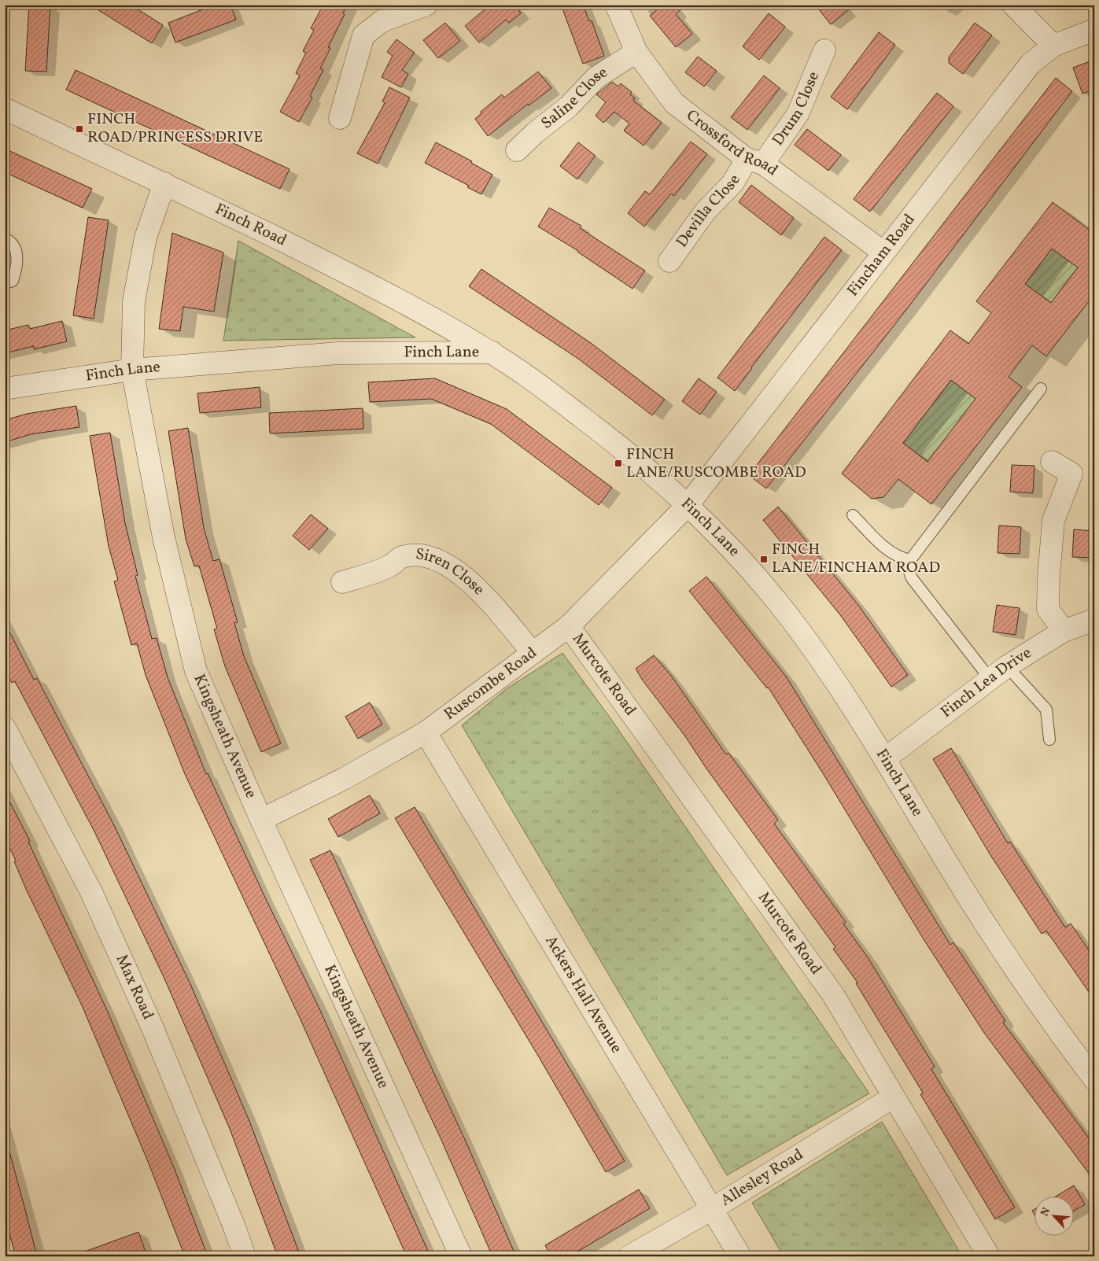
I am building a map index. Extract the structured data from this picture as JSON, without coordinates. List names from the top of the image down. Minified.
{"streets":{"street":["Saline Close","Drum Close","Crossford Road","Devilla Close","Finch Road","Fincham Road","Finch Lane","Siren Close","Murcote Road","Ruscombe Road","Finch Lea Drive","Kingsheath Avenue","Max Road","Ackers Hall Avenue","Allesley Road"]},"crossings":[["Saline Close","Crossford Road"],["Drum Close","Crossford Road"],["Drum Close","Devilla Close"],["Crossford Road","Devilla Close"],["Crossford Road","Fincham Road"],["Finch Road","Finch Lane"],["Finch Road","Kingsheath Avenue"],["Fincham Road","Finch Lane"],["Fincham Road","Ruscombe Road"],["Finch Lane","Ruscombe Road"],["Finch Lane","Finch Lea Drive"],["Finch Lane","Kingsheath Avenue"],["Siren Close","Ruscombe Road"],["Murcote Road","Ruscombe Road"],["Murcote Road","Allesley Road"],["Ruscombe Road","Kingsheath Avenue"],["Ruscombe Road","Ackers Hall Avenue"],["Ackers Hall Avenue","Allesley Road"]],"places":{"transit":["FINCH ROAD/PRINCESS DRIVE","FINCH LANE/RUSCOMBE ROAD","FINCH LANE/FINCHAM ROAD"]},"north":"top left"}
